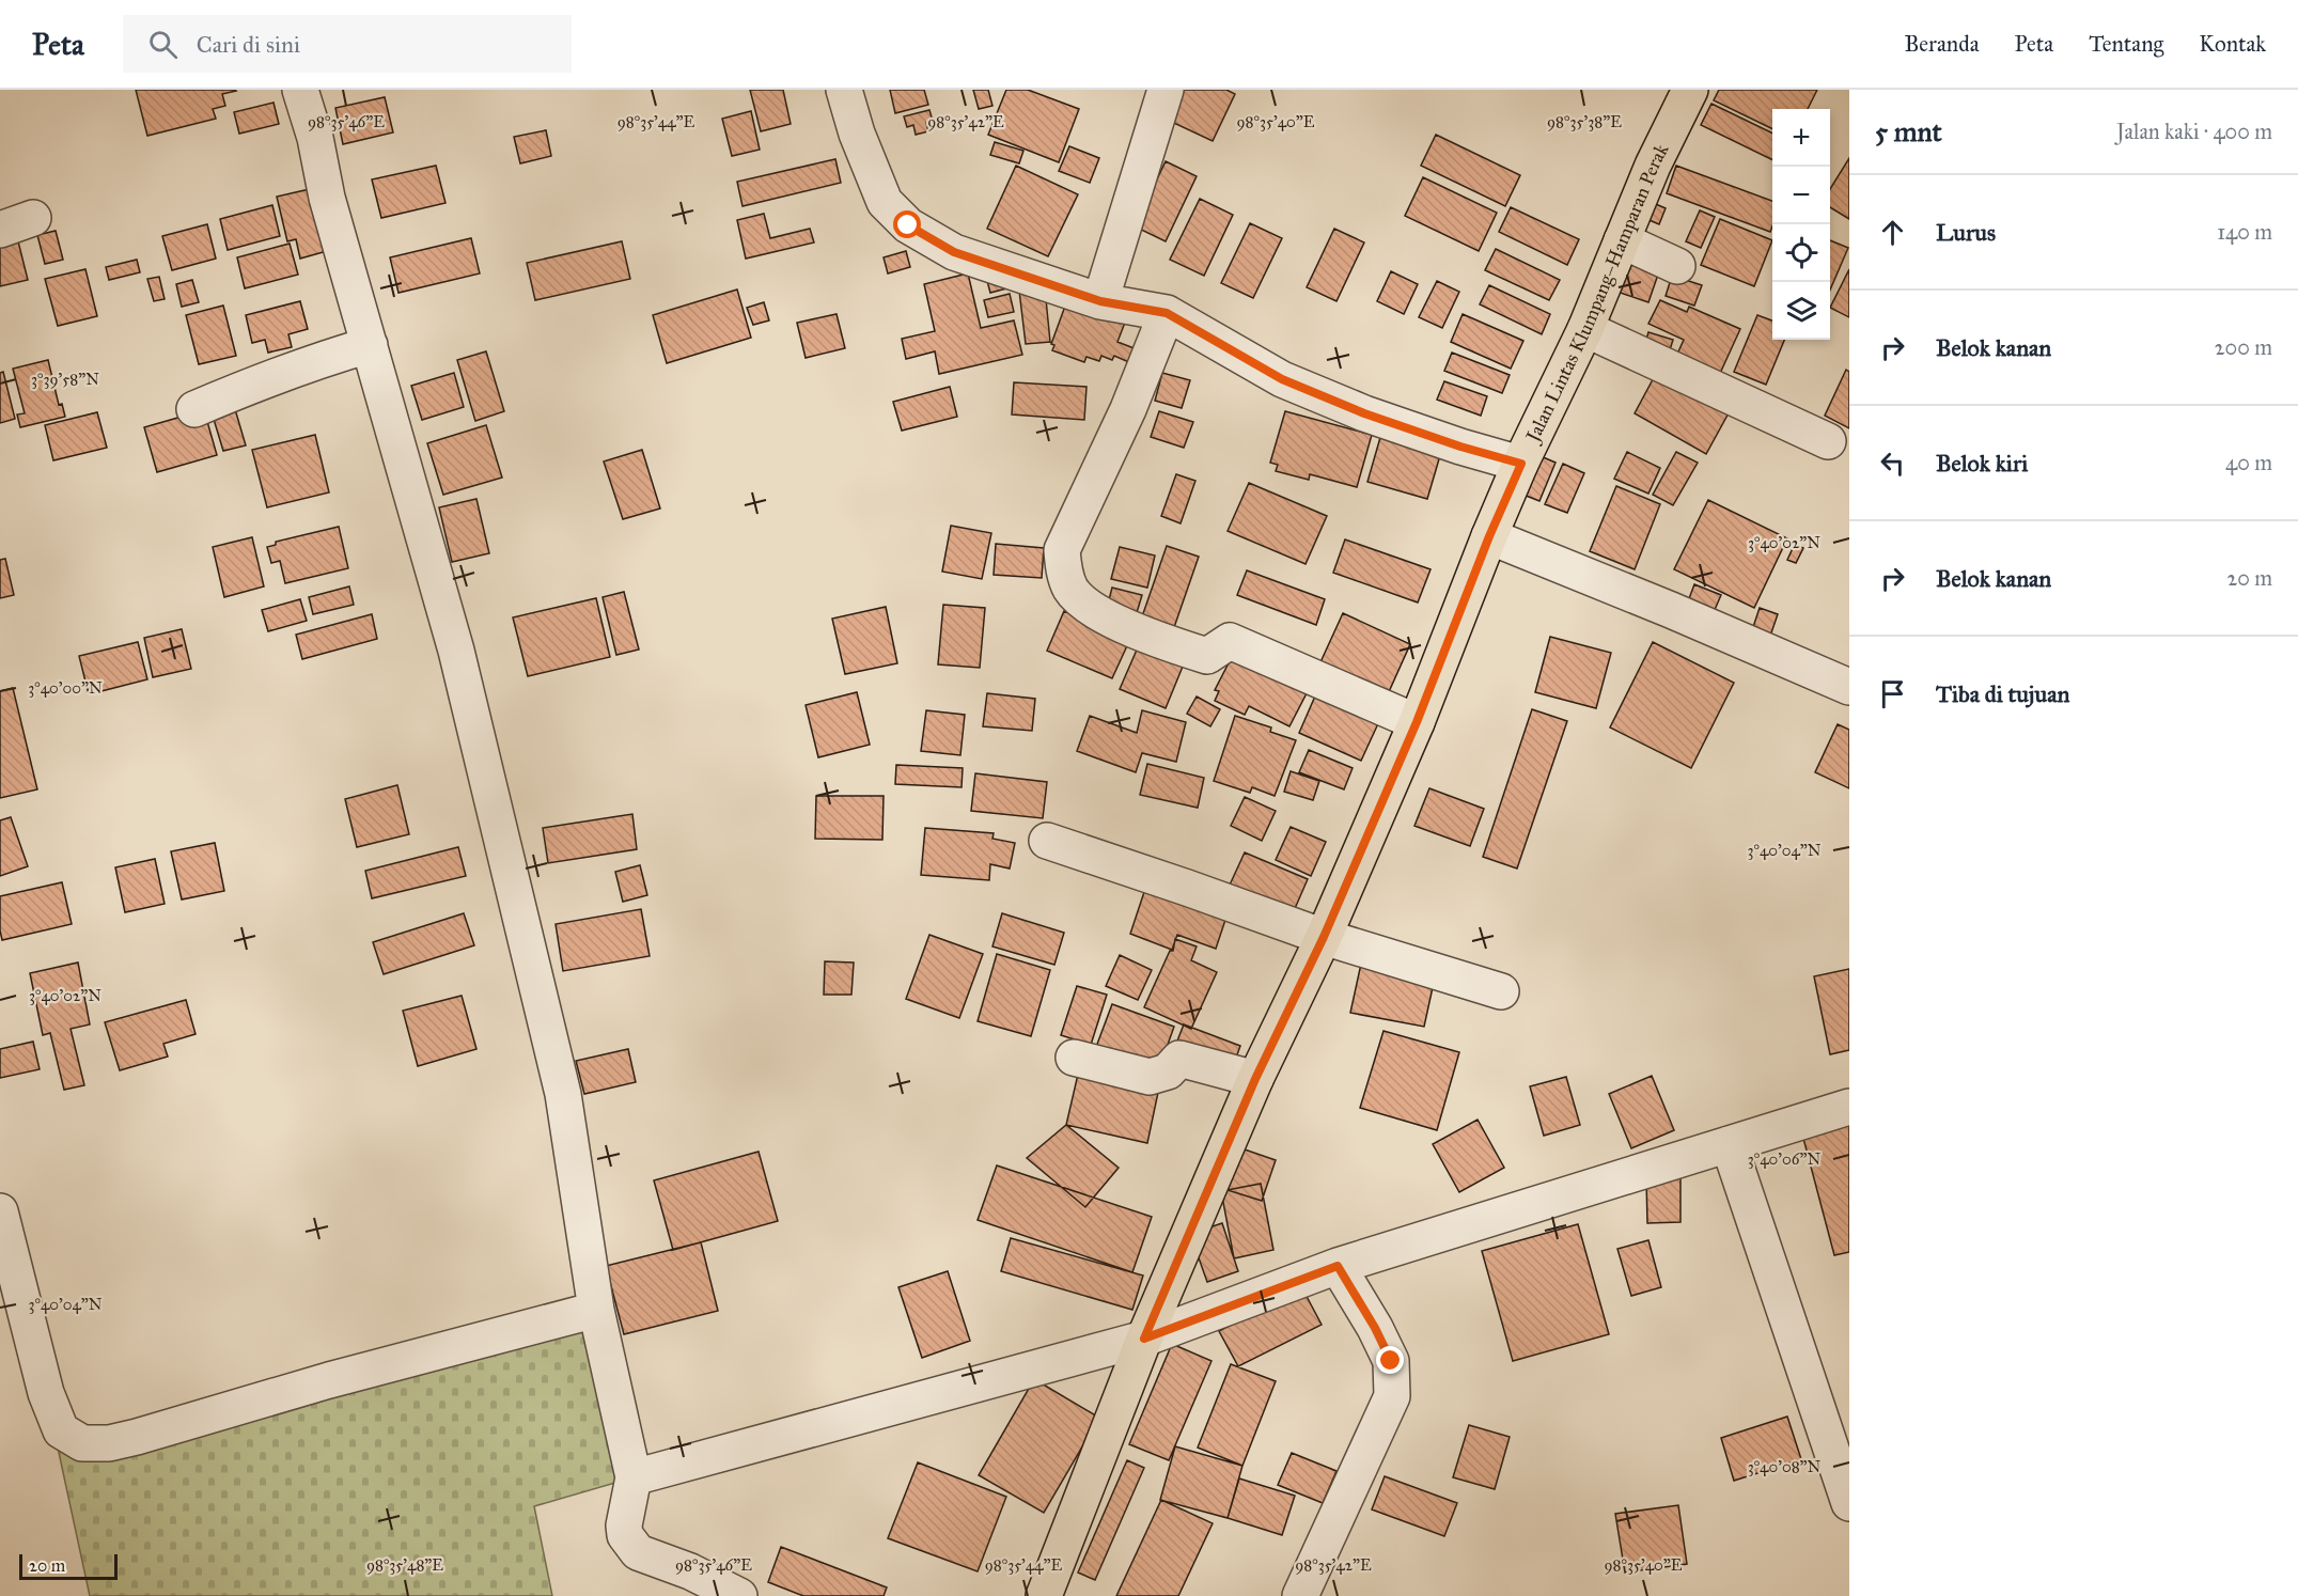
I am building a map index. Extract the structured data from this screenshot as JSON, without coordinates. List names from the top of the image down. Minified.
{"streets":{"main road":["Jalan Lintas Klumpang–Hamparan Perak"]},"scale_bar":"20 m","page":{"header":"Peta","search":"Cari di sini","nav":["Beranda","Peta","Tentang","Kontak"],"heading":["5 mnt","Jalan kaki · 400 m"],"map_buttons":["+","−"],"list":[["Lurus","140 m"],["Belok kanan","200 m"],["Belok kiri","40 m"],["Belok kanan","20 m"],"Tiba di tujuan"],"scale":"20 m"},"coordinates":["98°35'46\"E","98°35'44\"E","98°35'42\"E","98°35'40\"E","98°35'38\"E","3°39'58\"N","3°40'02\"N","3°40'00\"N","3°40'04\"N","3°40'06\"N","3°40'08\"N","98°35'48\"E"]}
